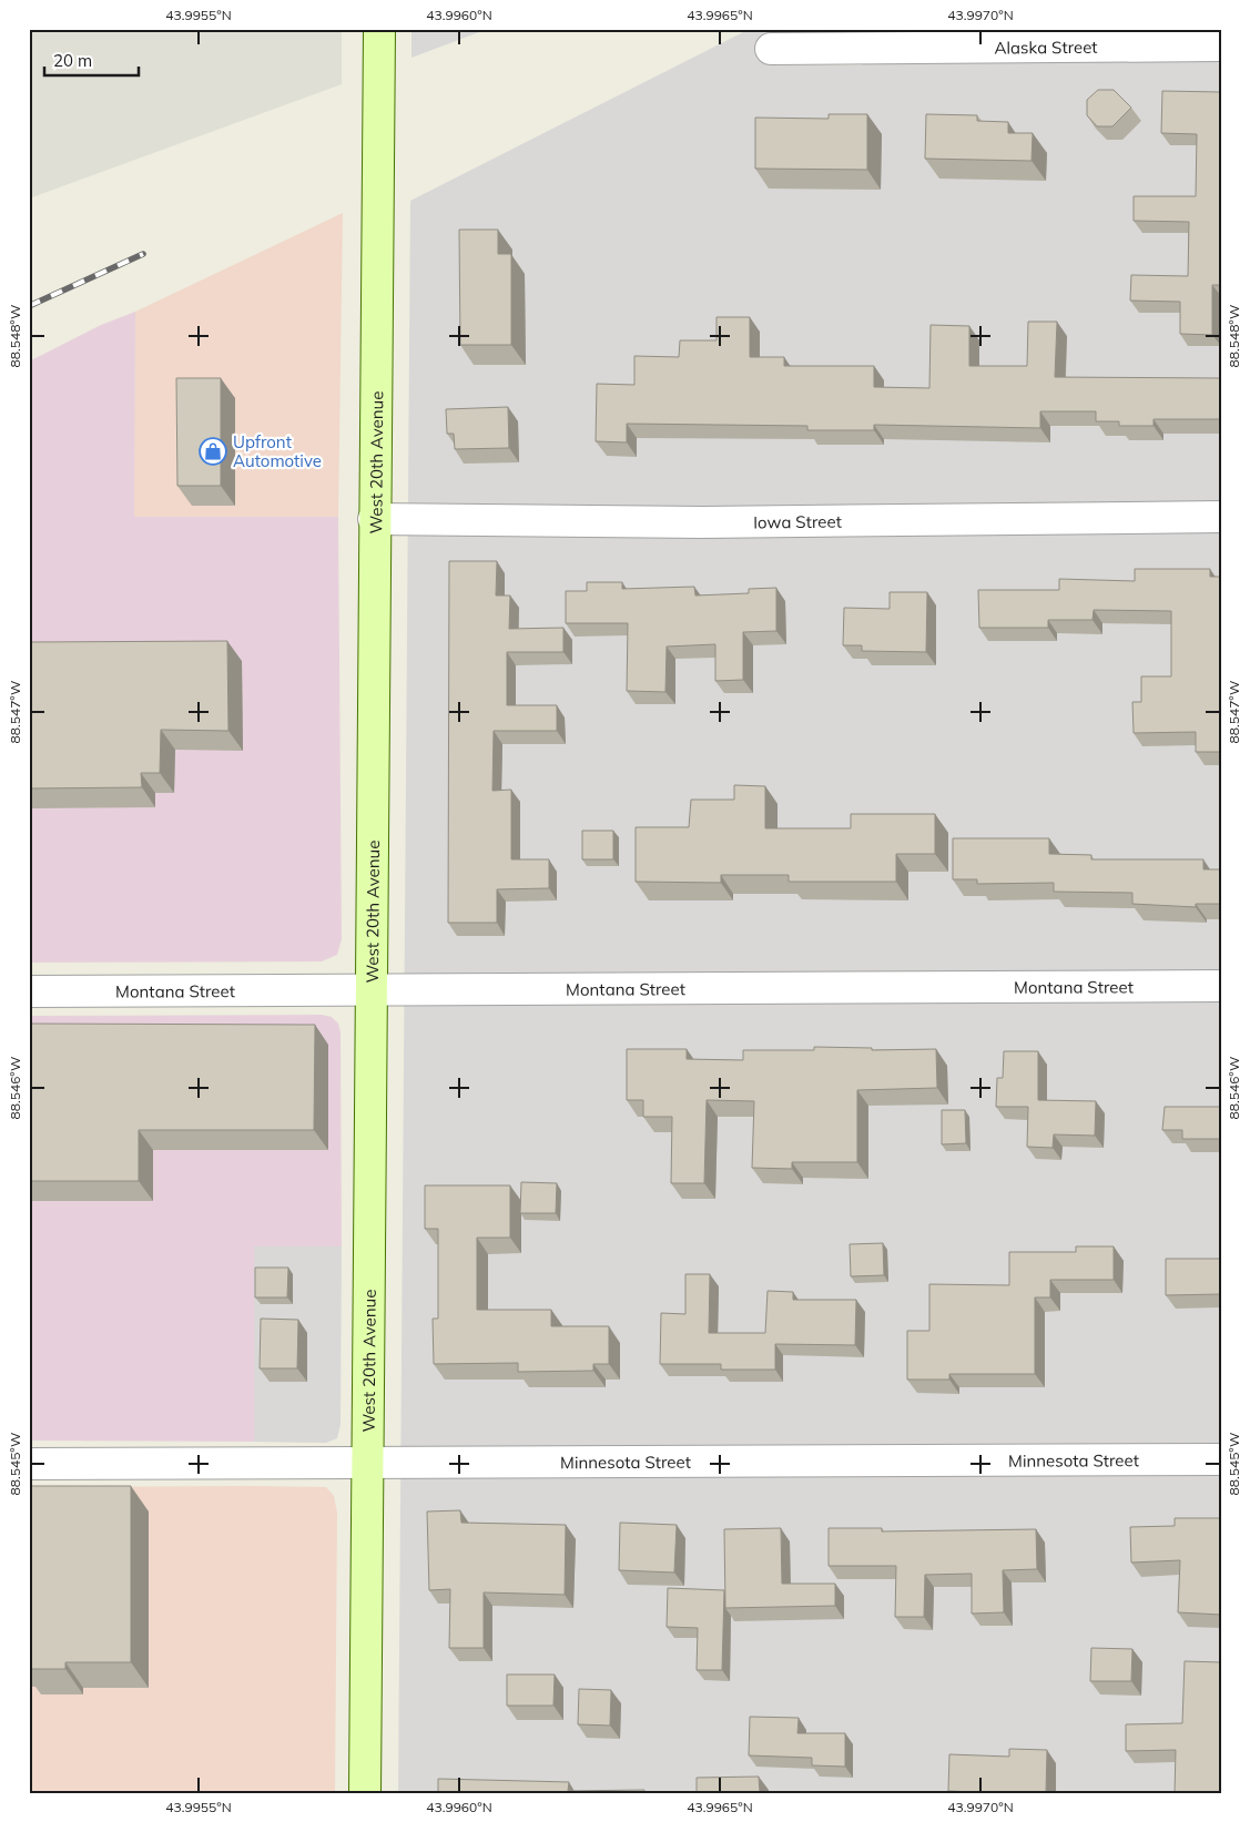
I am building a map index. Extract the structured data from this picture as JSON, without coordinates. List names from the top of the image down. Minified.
{"streets":{"main road":["West 20th Avenue"],"street":["Alaska Street","Iowa Street","Montana Street","Minnesota Street"]},"crossings":[["West 20th Avenue","Iowa Street"],["West 20th Avenue","Montana Street"],["West 20th Avenue","Minnesota Street"]],"places":{"shop":["Upfront Automotive"]},"scale_bar":"20 m","coordinates":["43.9955°N","43.9960°N","43.9965°N","43.9970°N","88.548°W","88.547°W","88.546°W","88.545°W"]}
